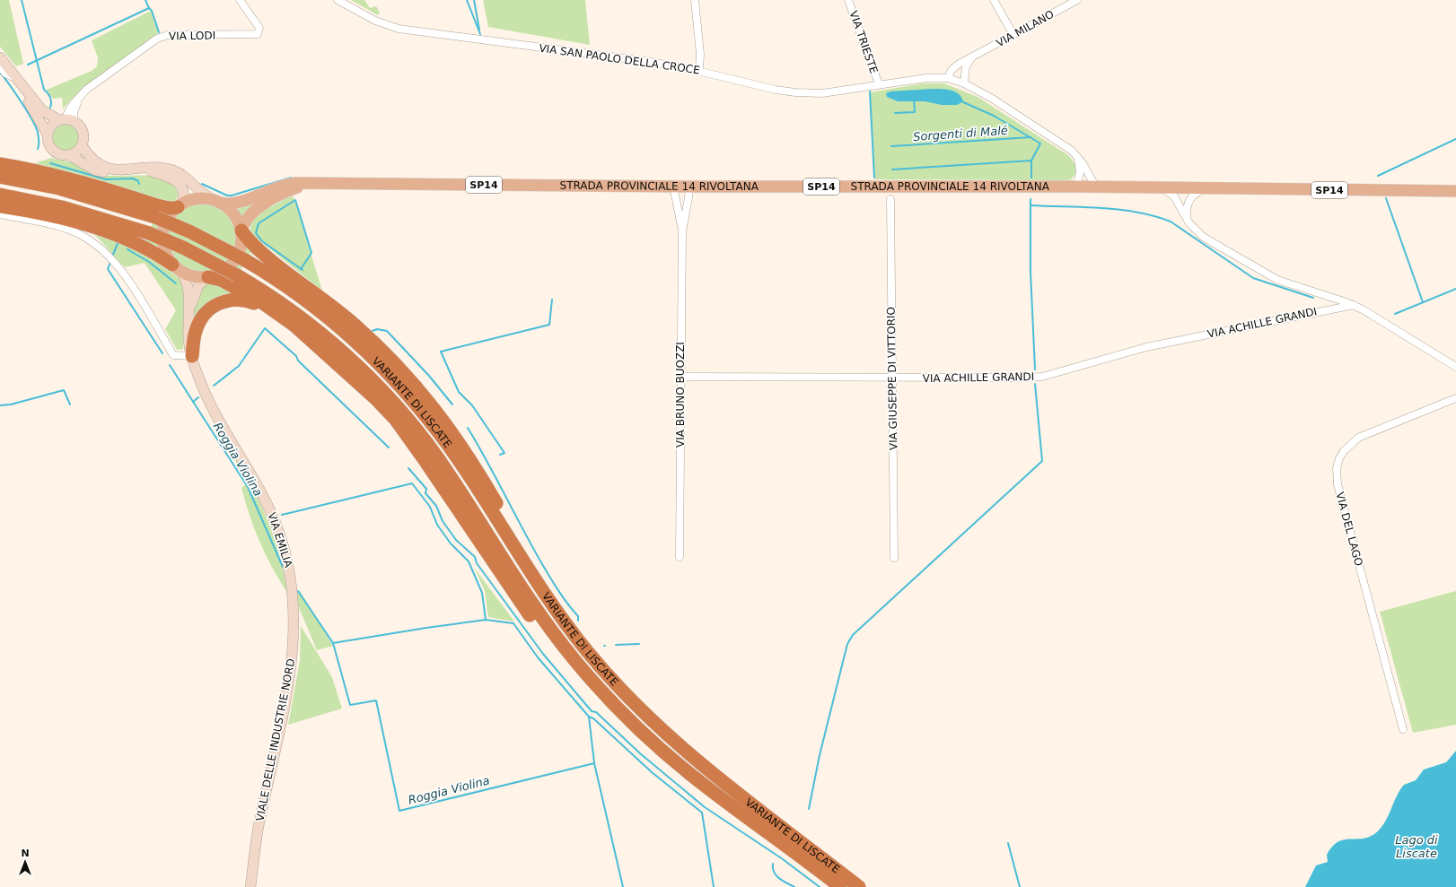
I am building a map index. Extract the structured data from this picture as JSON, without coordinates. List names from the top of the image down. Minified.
{"streets":{"highway":["VARIANTE DI LISCATE"],"main road":["SP14","STRADA PROVINCIALE 14 RIVOLTANA","VIA EMILIA","VIALE DELLE INDUSTRIE NORD"],"street":["VIA MILANO","VIA LODI","VIA TRIESTE","VIA SAN PAOLO DELLA CROCE","VIA ACHILLE GRANDI","VIA GIUSEPPE DI VITTORIO","VIA BRUNO BUOZZI","VIA DEL LAGO"]},"crossings":[["VIA MILANO","VIA SAN PAOLO DELLA CROCE"],["VIA TRIESTE","VIA SAN PAOLO DELLA CROCE"],["VIA SAN PAOLO DELLA CROCE","STRADA PROVINCIALE 14 RIVOLTANA"],["STRADA PROVINCIALE 14 RIVOLTANA","VIA BRUNO BUOZZI"],["STRADA PROVINCIALE 14 RIVOLTANA","VIA EMILIA"],["VIA ACHILLE GRANDI","VIA GIUSEPPE DI VITTORIO"],["VIA ACHILLE GRANDI","VIA BRUNO BUOZZI"],["VIA EMILIA","VIALE DELLE INDUSTRIE NORD"]],"water":["Sorgenti di Malé","Roggia Violina","Lago di Liscate"],"north":"top"}
